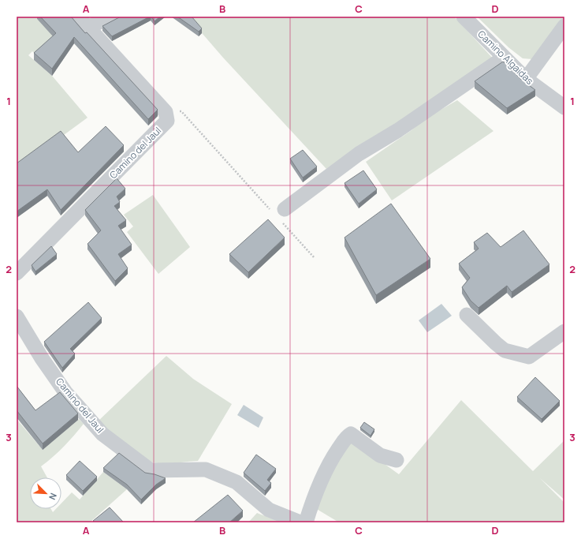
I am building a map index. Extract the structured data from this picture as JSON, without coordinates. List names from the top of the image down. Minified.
{"streets":{"street":["Camino Algaidas","Camino del Jaul"]},"north":"bottom right","grid":{"columns":["A","B","C","D"],"rows":["1","2","3"]}}
